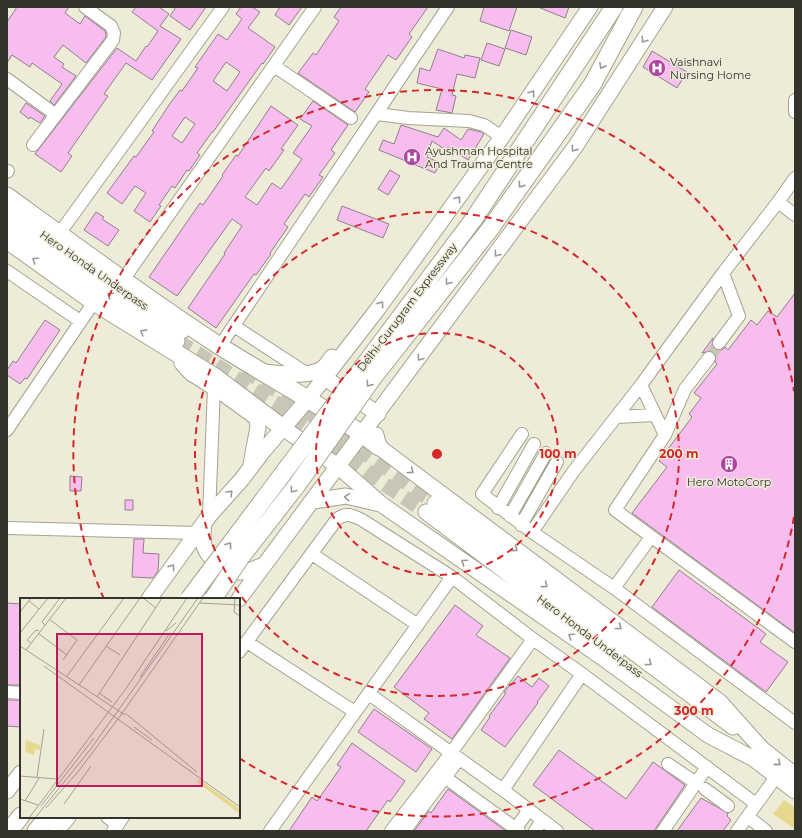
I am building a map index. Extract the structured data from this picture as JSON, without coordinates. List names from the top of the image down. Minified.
{"streets":{"highway":["Delhi-Gurugram Expressway"],"main road":["Hero Honda Underpass"]},"places":{"hospital":["Vaishnavi Nursing Home","Ayushman Hospital And Trauma Centre"],"building":["Hero MotoCorp"]},"rings":["100 m","200 m","300 m"]}
